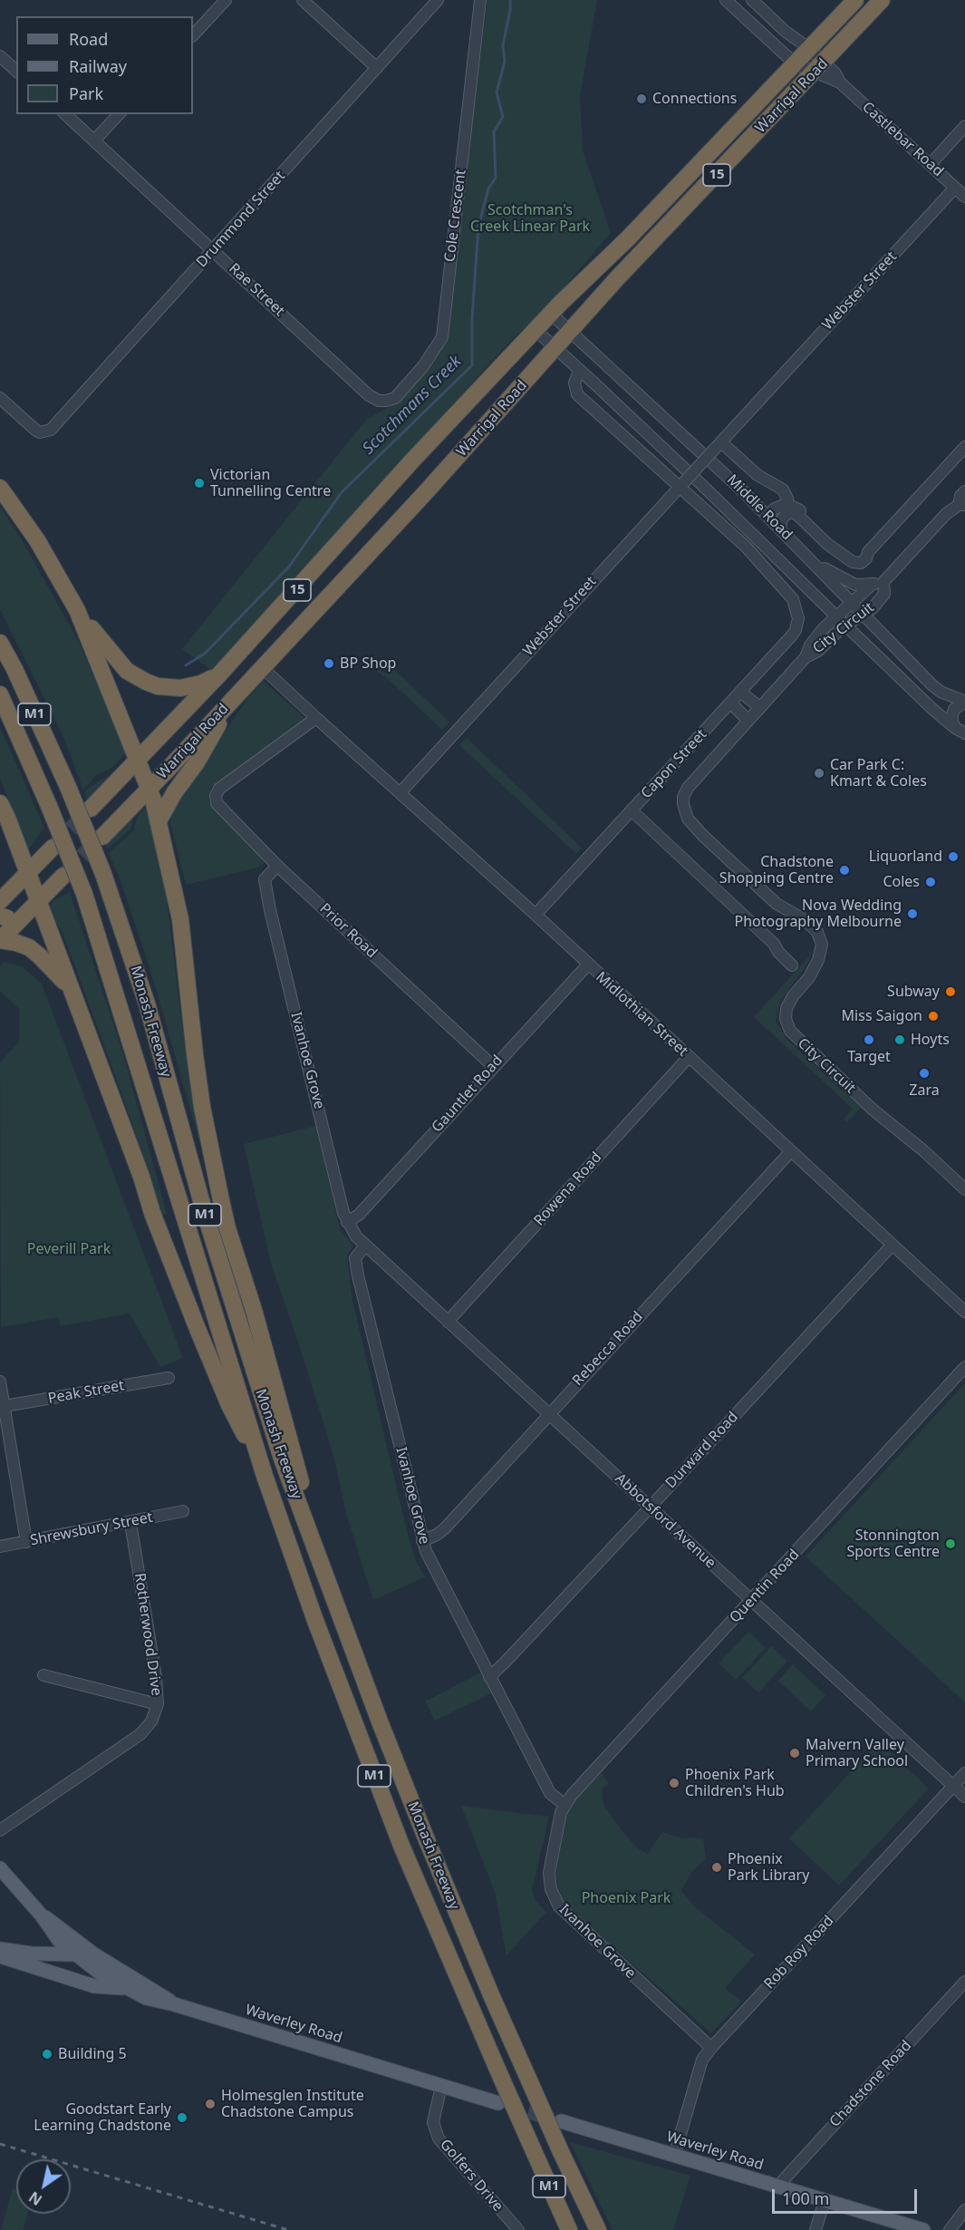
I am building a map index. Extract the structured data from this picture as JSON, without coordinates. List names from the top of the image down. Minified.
{"streets":{"highway":["Warrigal Road","15","M1","Monash Freeway"],"main road":["Waverley Road"],"street":["Castlebar Road","Cole Crescent","Drummond Street","Rae Street","Webster Street","Middle Road","City Circuit","Capon Street","Prior Road","Midlothian Street","Ivanhoe Grove","Gauntlet Road","Rowena Road","Rebecca Road","Peak Street","Durward Road","Abbotsford Avenue","Shrewsbury Street","Quentin Road","Rotherwood Drive","Rob Roy Road","Chadstone Road","Golfers Drive"]},"crossings":[["Warrigal Road","Castlebar Road"],["Warrigal Road","Middle Road"],["Warrigal Road","Midlothian Street"],["Castlebar Road","Webster Street"],["Cole Crescent","Rae Street"],["Drummond Street","Rae Street"],["Webster Street","Capon Street"],["Webster Street","Midlothian Street"],["Middle Road","City Circuit"],["Capon Street","Midlothian Street"],["Prior Road","Midlothian Street"],["Prior Road","Ivanhoe Grove"],["Prior Road","Gauntlet Road"],["Midlothian Street","Gauntlet Road"],["Midlothian Street","Rowena Road"],["Midlothian Street","Rebecca Road"],["Midlothian Street","Durward Road"],["Ivanhoe Grove","Gauntlet Road"],["Ivanhoe Grove","Rebecca Road"],["Ivanhoe Grove","Durward Road"],["Ivanhoe Grove","Abbotsford Avenue"],["Ivanhoe Grove","Quentin Road"],["Ivanhoe Grove","Rob Roy Road"],["Rowena Road","Abbotsford Avenue"],["Rebecca Road","Abbotsford Avenue"],["Durward Road","Abbotsford Avenue"],["Abbotsford Avenue","Quentin Road"],["Abbotsford Avenue","Rob Roy Road"],["Shrewsbury Street","Rotherwood Drive"],["Rob Roy Road","Waverley Road"],["Waverley Road","Chadstone Road"],["Waverley Road","Golfers Drive"]],"water":["Scotchmans Creek"],"parks":["Scotchman's Creek Linear Park","Peverill Park","Phoenix Park"],"places":["Connections","Victorian Tunnelling Centre","BP Shop","Car Park C: Kmart & Coles","Liquorland","Chadstone Shopping Centre","Coles","Nova Wedding Photography Melbourne","Subway","Miss Saigon","Target","Hoyts","Zara","Stonnington Sports Centre","Malvern Valley Primary School","Phoenix Park Children's Hub","Phoenix Park Library","Building 5","Holmesglen Institute Chadstone Campus","Goodstart Early Learning Chadstone"],"legend":["Road","Railway","Park"],"scale_bar":"100 m","north":"bottom left"}
